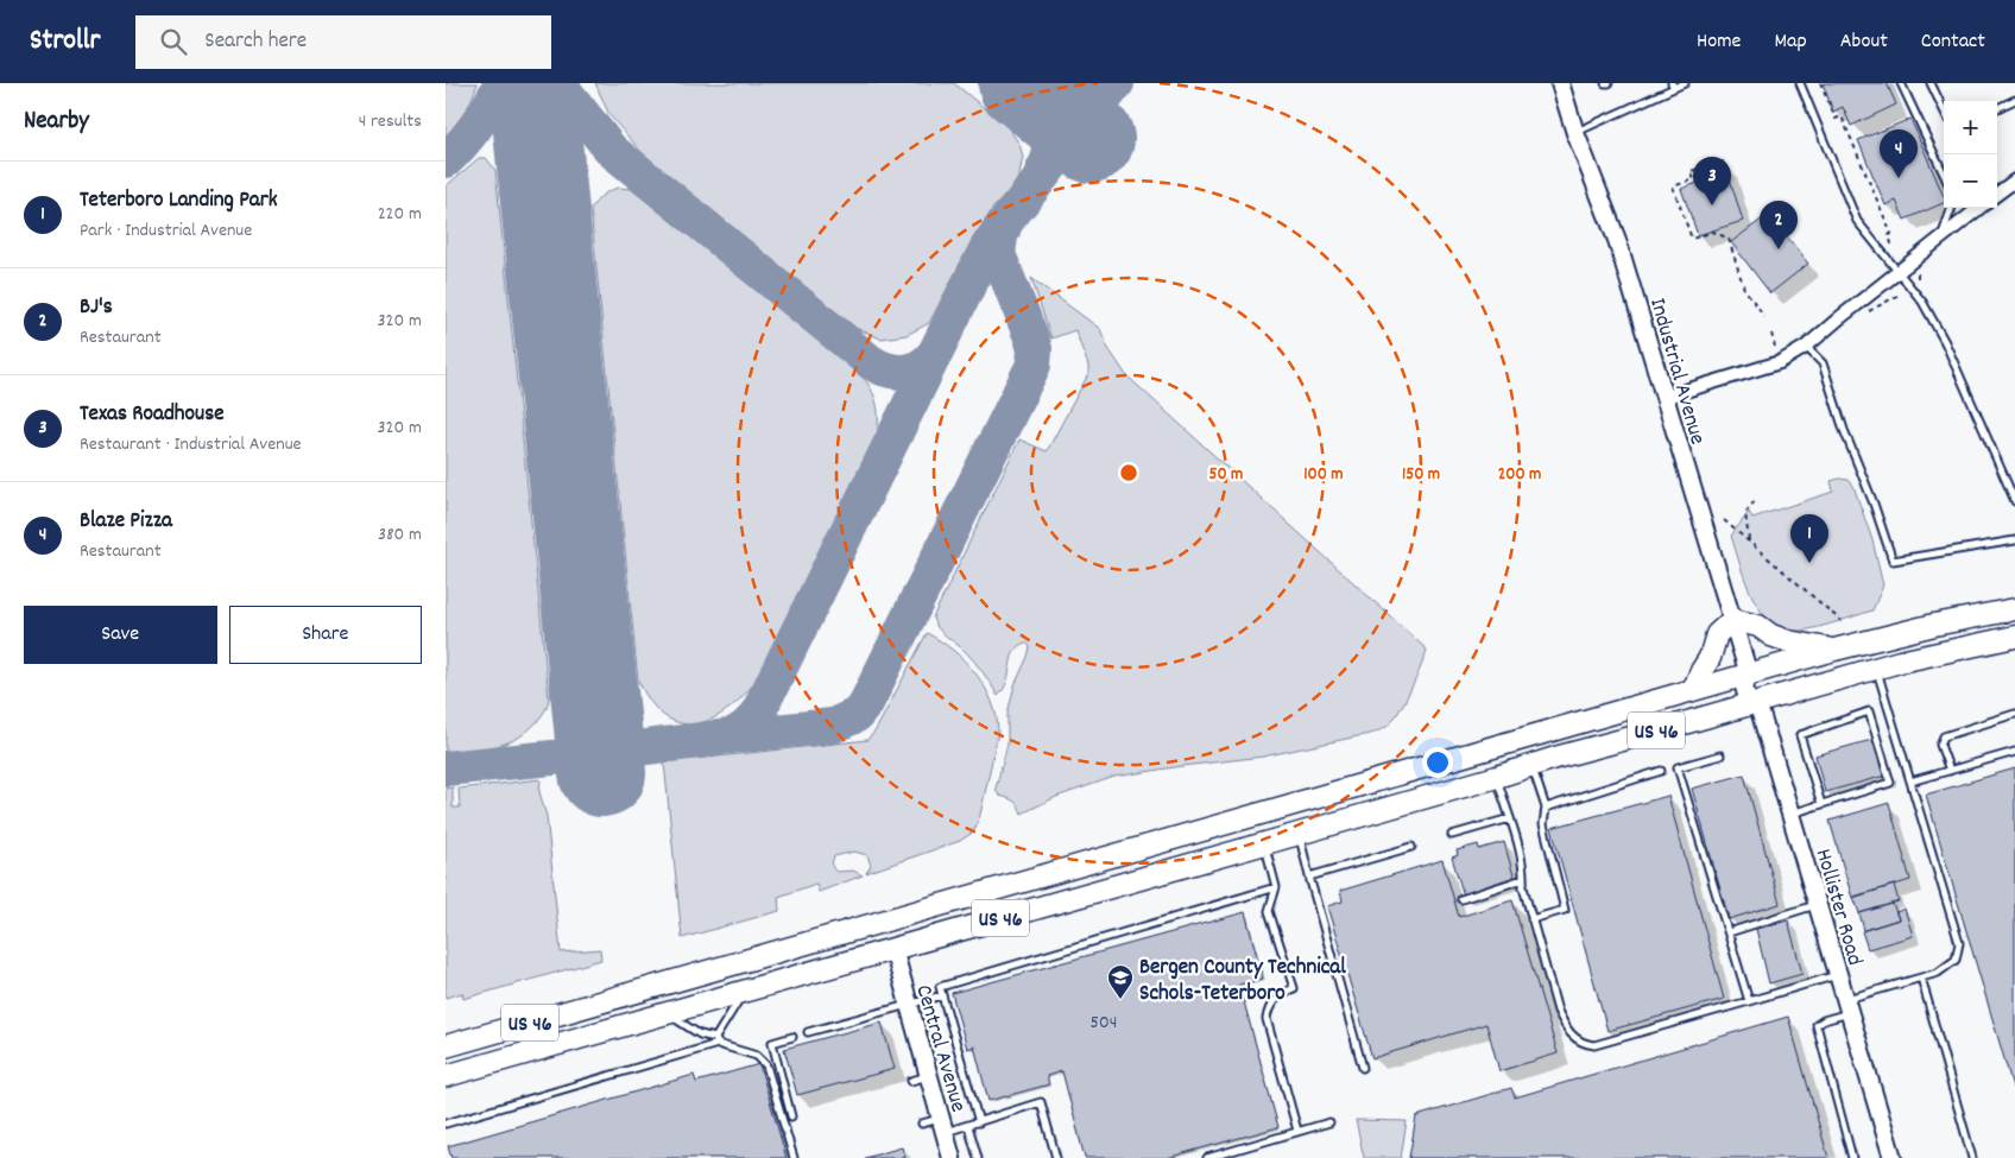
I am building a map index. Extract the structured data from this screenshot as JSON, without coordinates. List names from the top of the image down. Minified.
{"streets":{"highway":["US 46"],"street":["Industrial Avenue","Hollister Road","Central Avenue"]},"crossings":[["Industrial Avenue","US 46"],["Industrial Avenue","Hollister Road"],["US 46","Hollister Road"],["US 46","Central Avenue"]],"places":{"school or university":["Bergen County Technical Schols-Teterboro"]},"house_numbers":["504"],"page":{"header":"Strollr","search":"Search here","nav":["Home","Map","About","Contact"],"heading":["Nearby","4 results"],"map_buttons":["+","−"],"pins":["4","3","2","1"],"list":[{"mark":"1","name":"Teterboro Landing Park","note":"Park · Industrial Avenue","value":"220 m"},{"mark":"2","name":"BJ's","note":"Restaurant","value":"320 m"},{"mark":"3","name":"Texas Roadhouse","note":"Restaurant · Industrial Avenue","value":"320 m"},{"mark":"4","name":"Blaze Pizza","note":"Restaurant","value":"380 m"}],"buttons":["Save","Share"]},"rings":["50 m","100 m","150 m","200 m"]}
